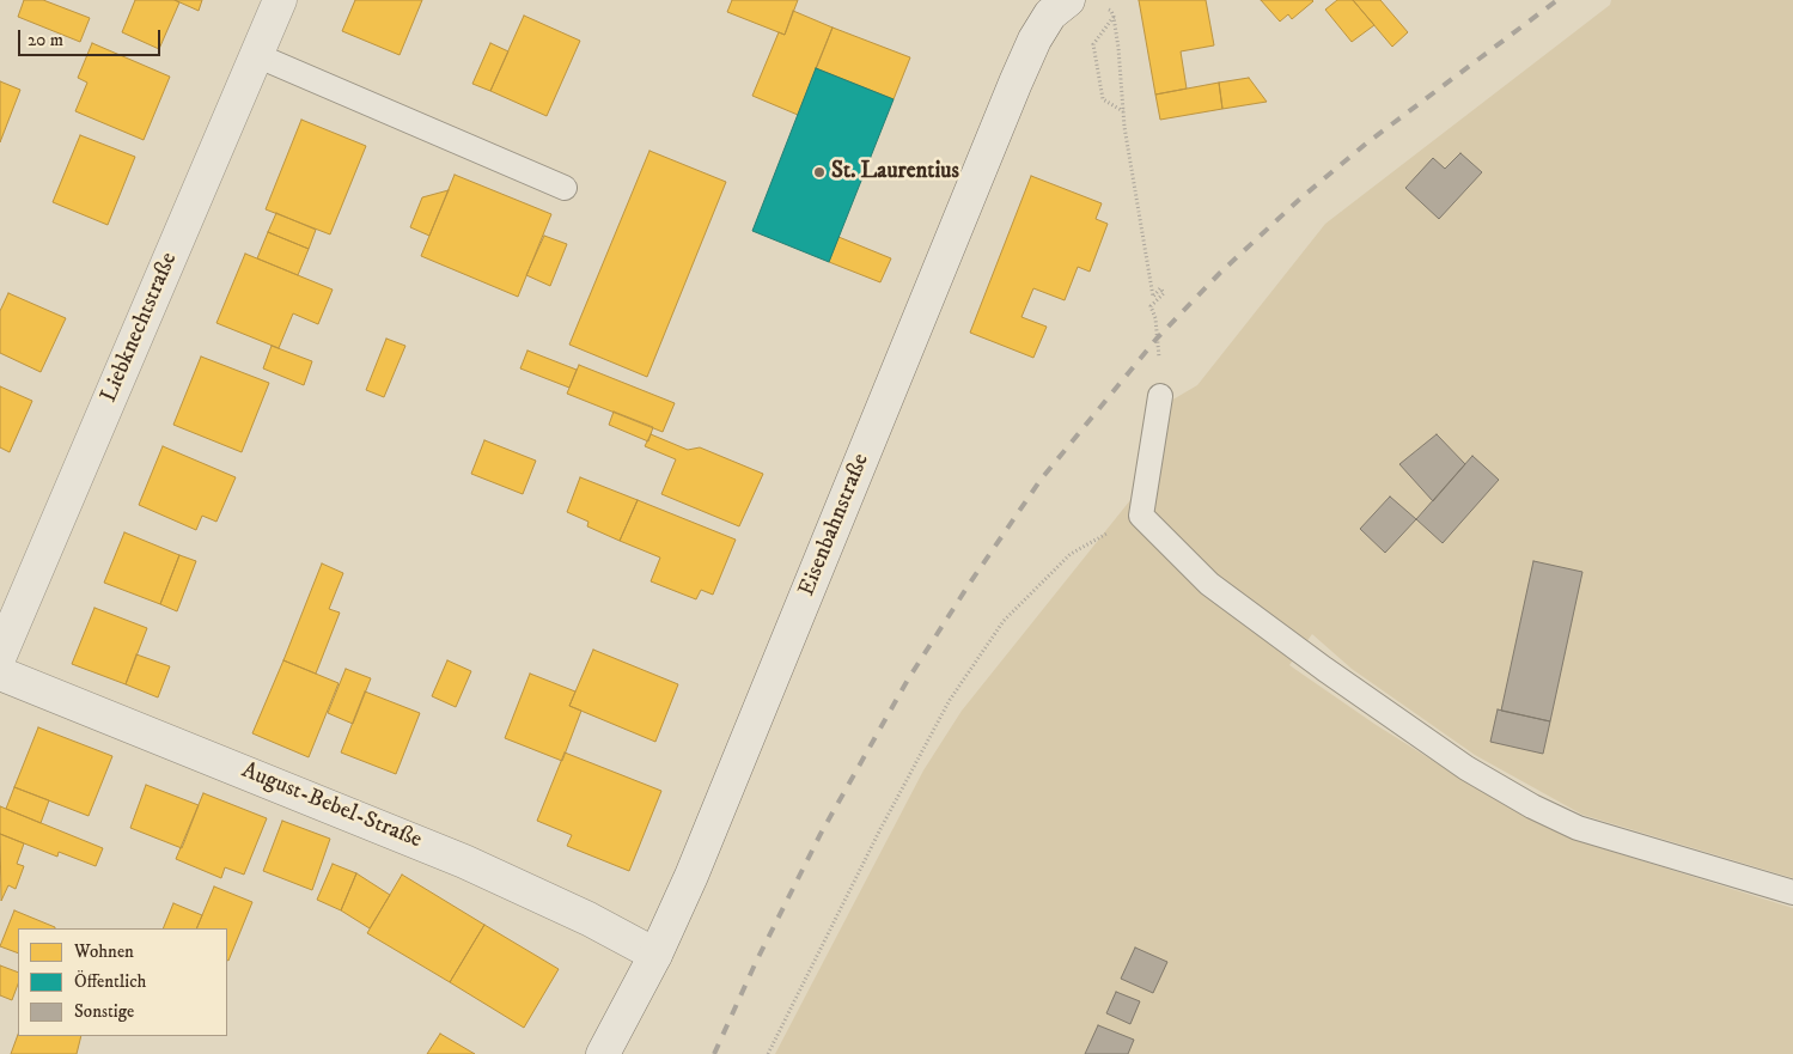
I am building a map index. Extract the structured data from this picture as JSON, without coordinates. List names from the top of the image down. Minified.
{"streets":{"street":["Liebknechtstraße","Eisenbahnstraße","August-Bebel-Straße"]},"crossings":[["Eisenbahnstraße","August-Bebel-Straße"]],"places":["St. Laurentius"],"legend":["Wohnen","Öffentlich","Sonstige"],"scale_bar":"20 m"}
